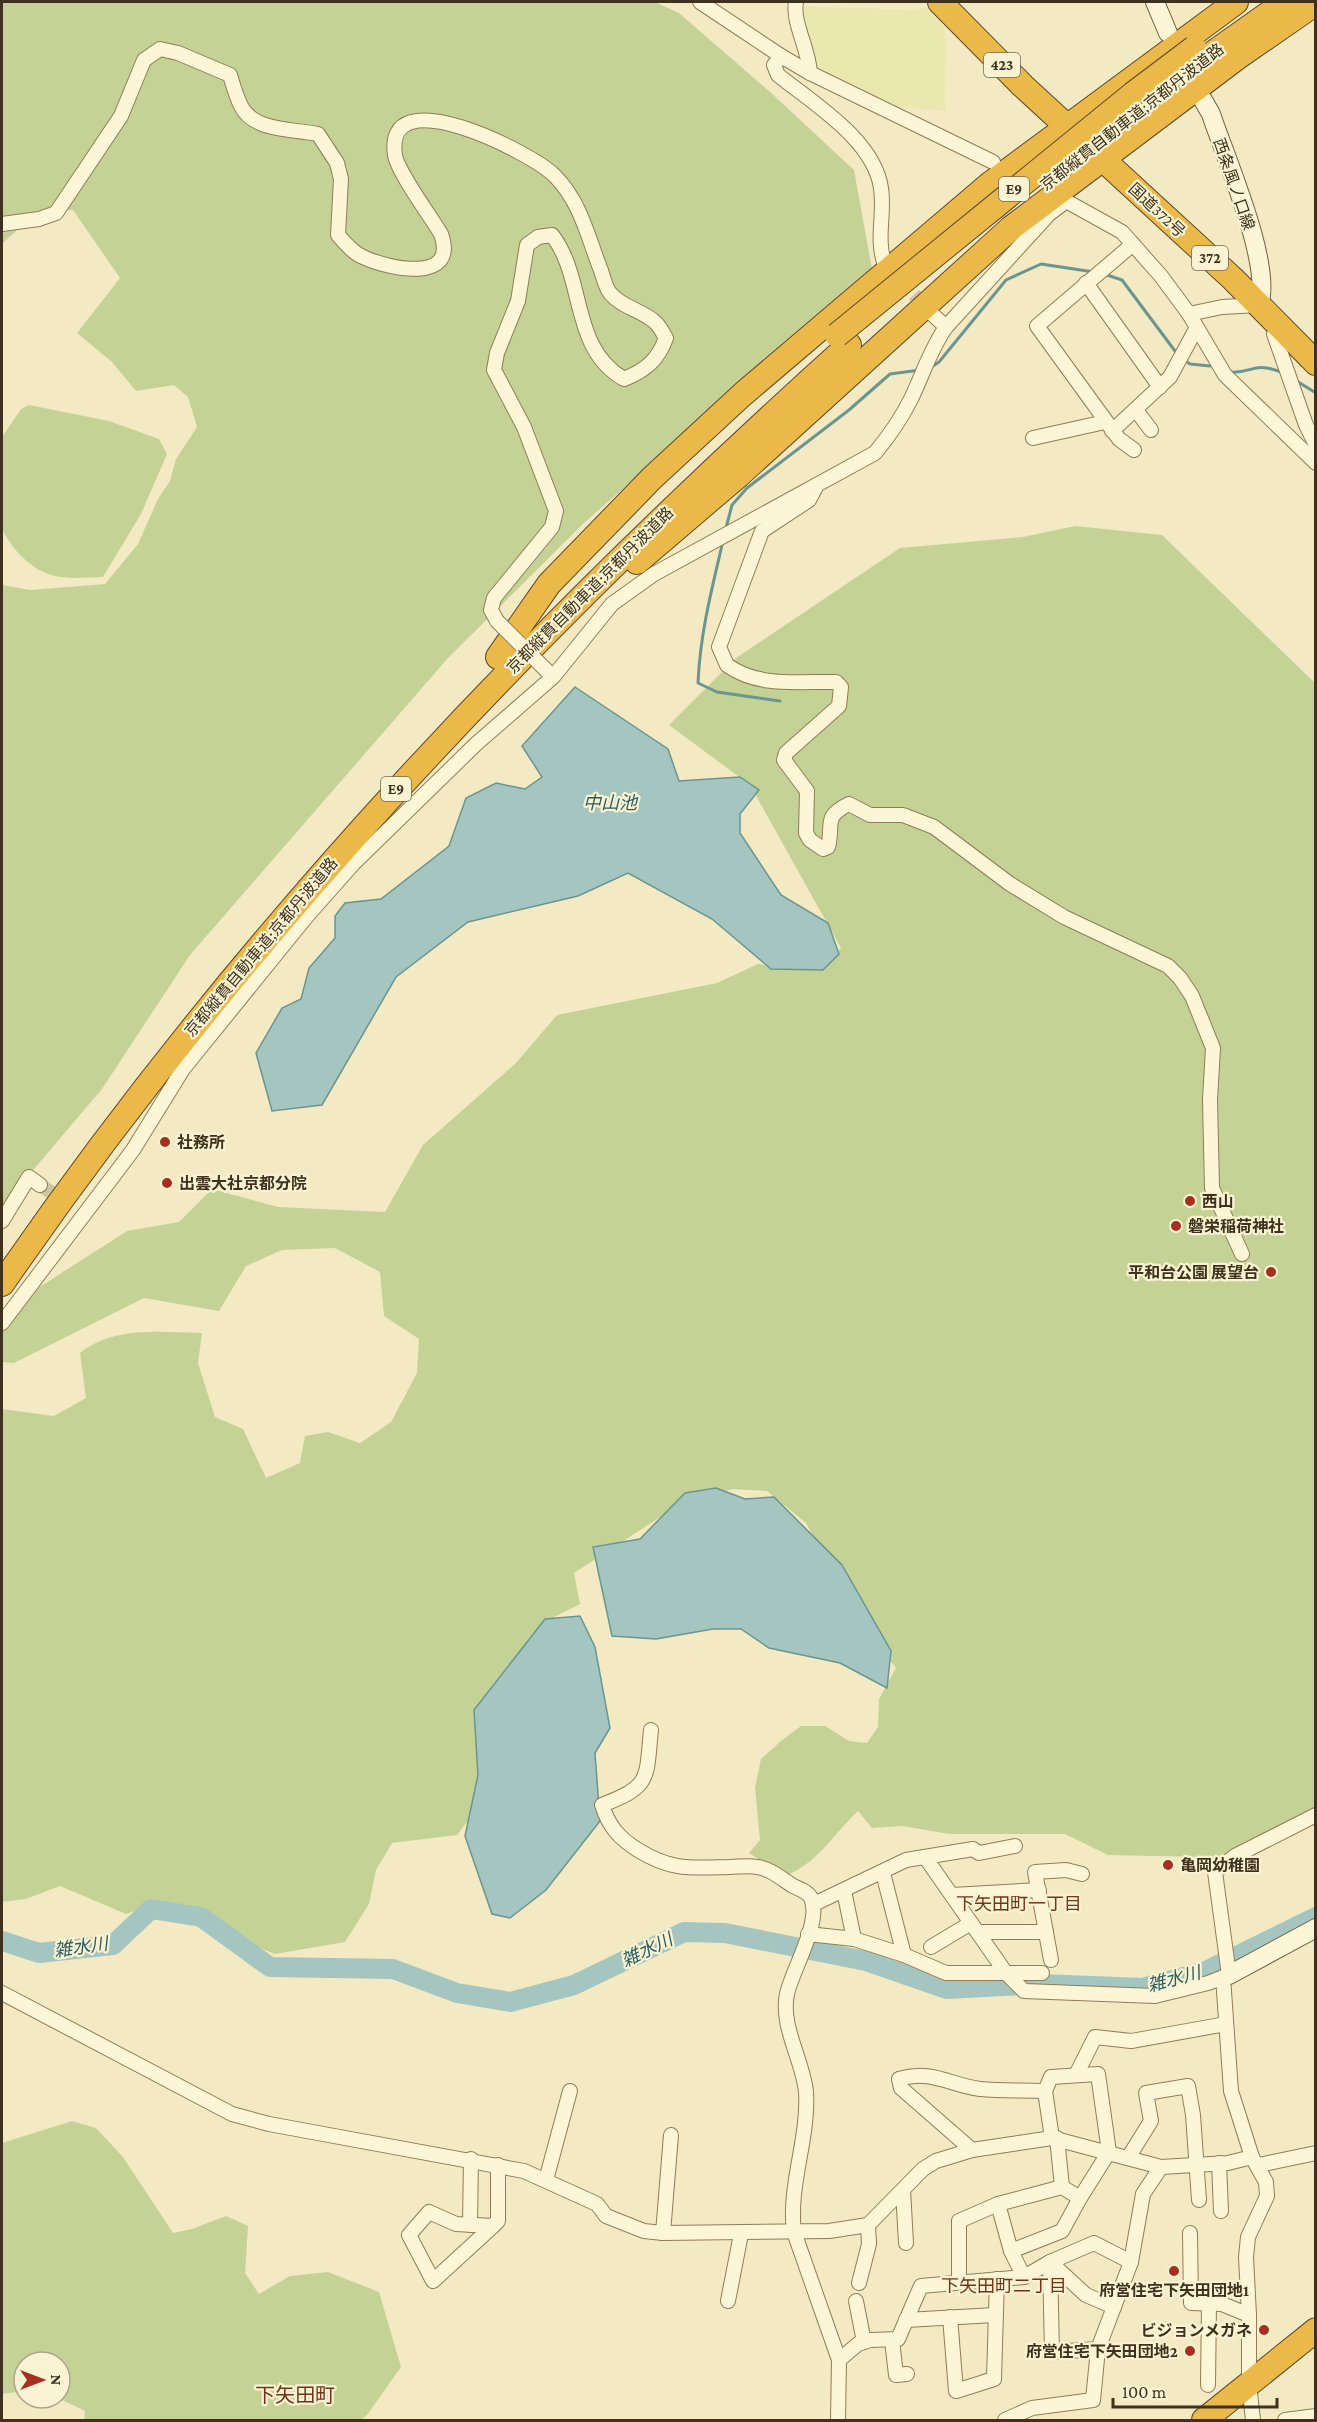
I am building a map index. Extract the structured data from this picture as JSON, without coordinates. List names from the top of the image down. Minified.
{"streets":{"highway":["423","京都縦貫自動車道;京都丹波道路","E9","国道372号","372"],"main road":["西条風ノ口線"]},"crossings":[["423","国道372号"],["西条風ノ口線","国道372号"]],"districts":["下矢田町一丁目","下矢田町二丁目","下矢田町"],"water":["中山池","雑水川"],"places":["社務所","出雲大社京都分院","西山","磐栄稲荷神社","平和台公園 展望台","亀岡幼稚園","府営住宅下矢田団地1","ビジョンメガネ","府営住宅下矢田団地2"],"scale_bar":"100 m","north":"right"}
